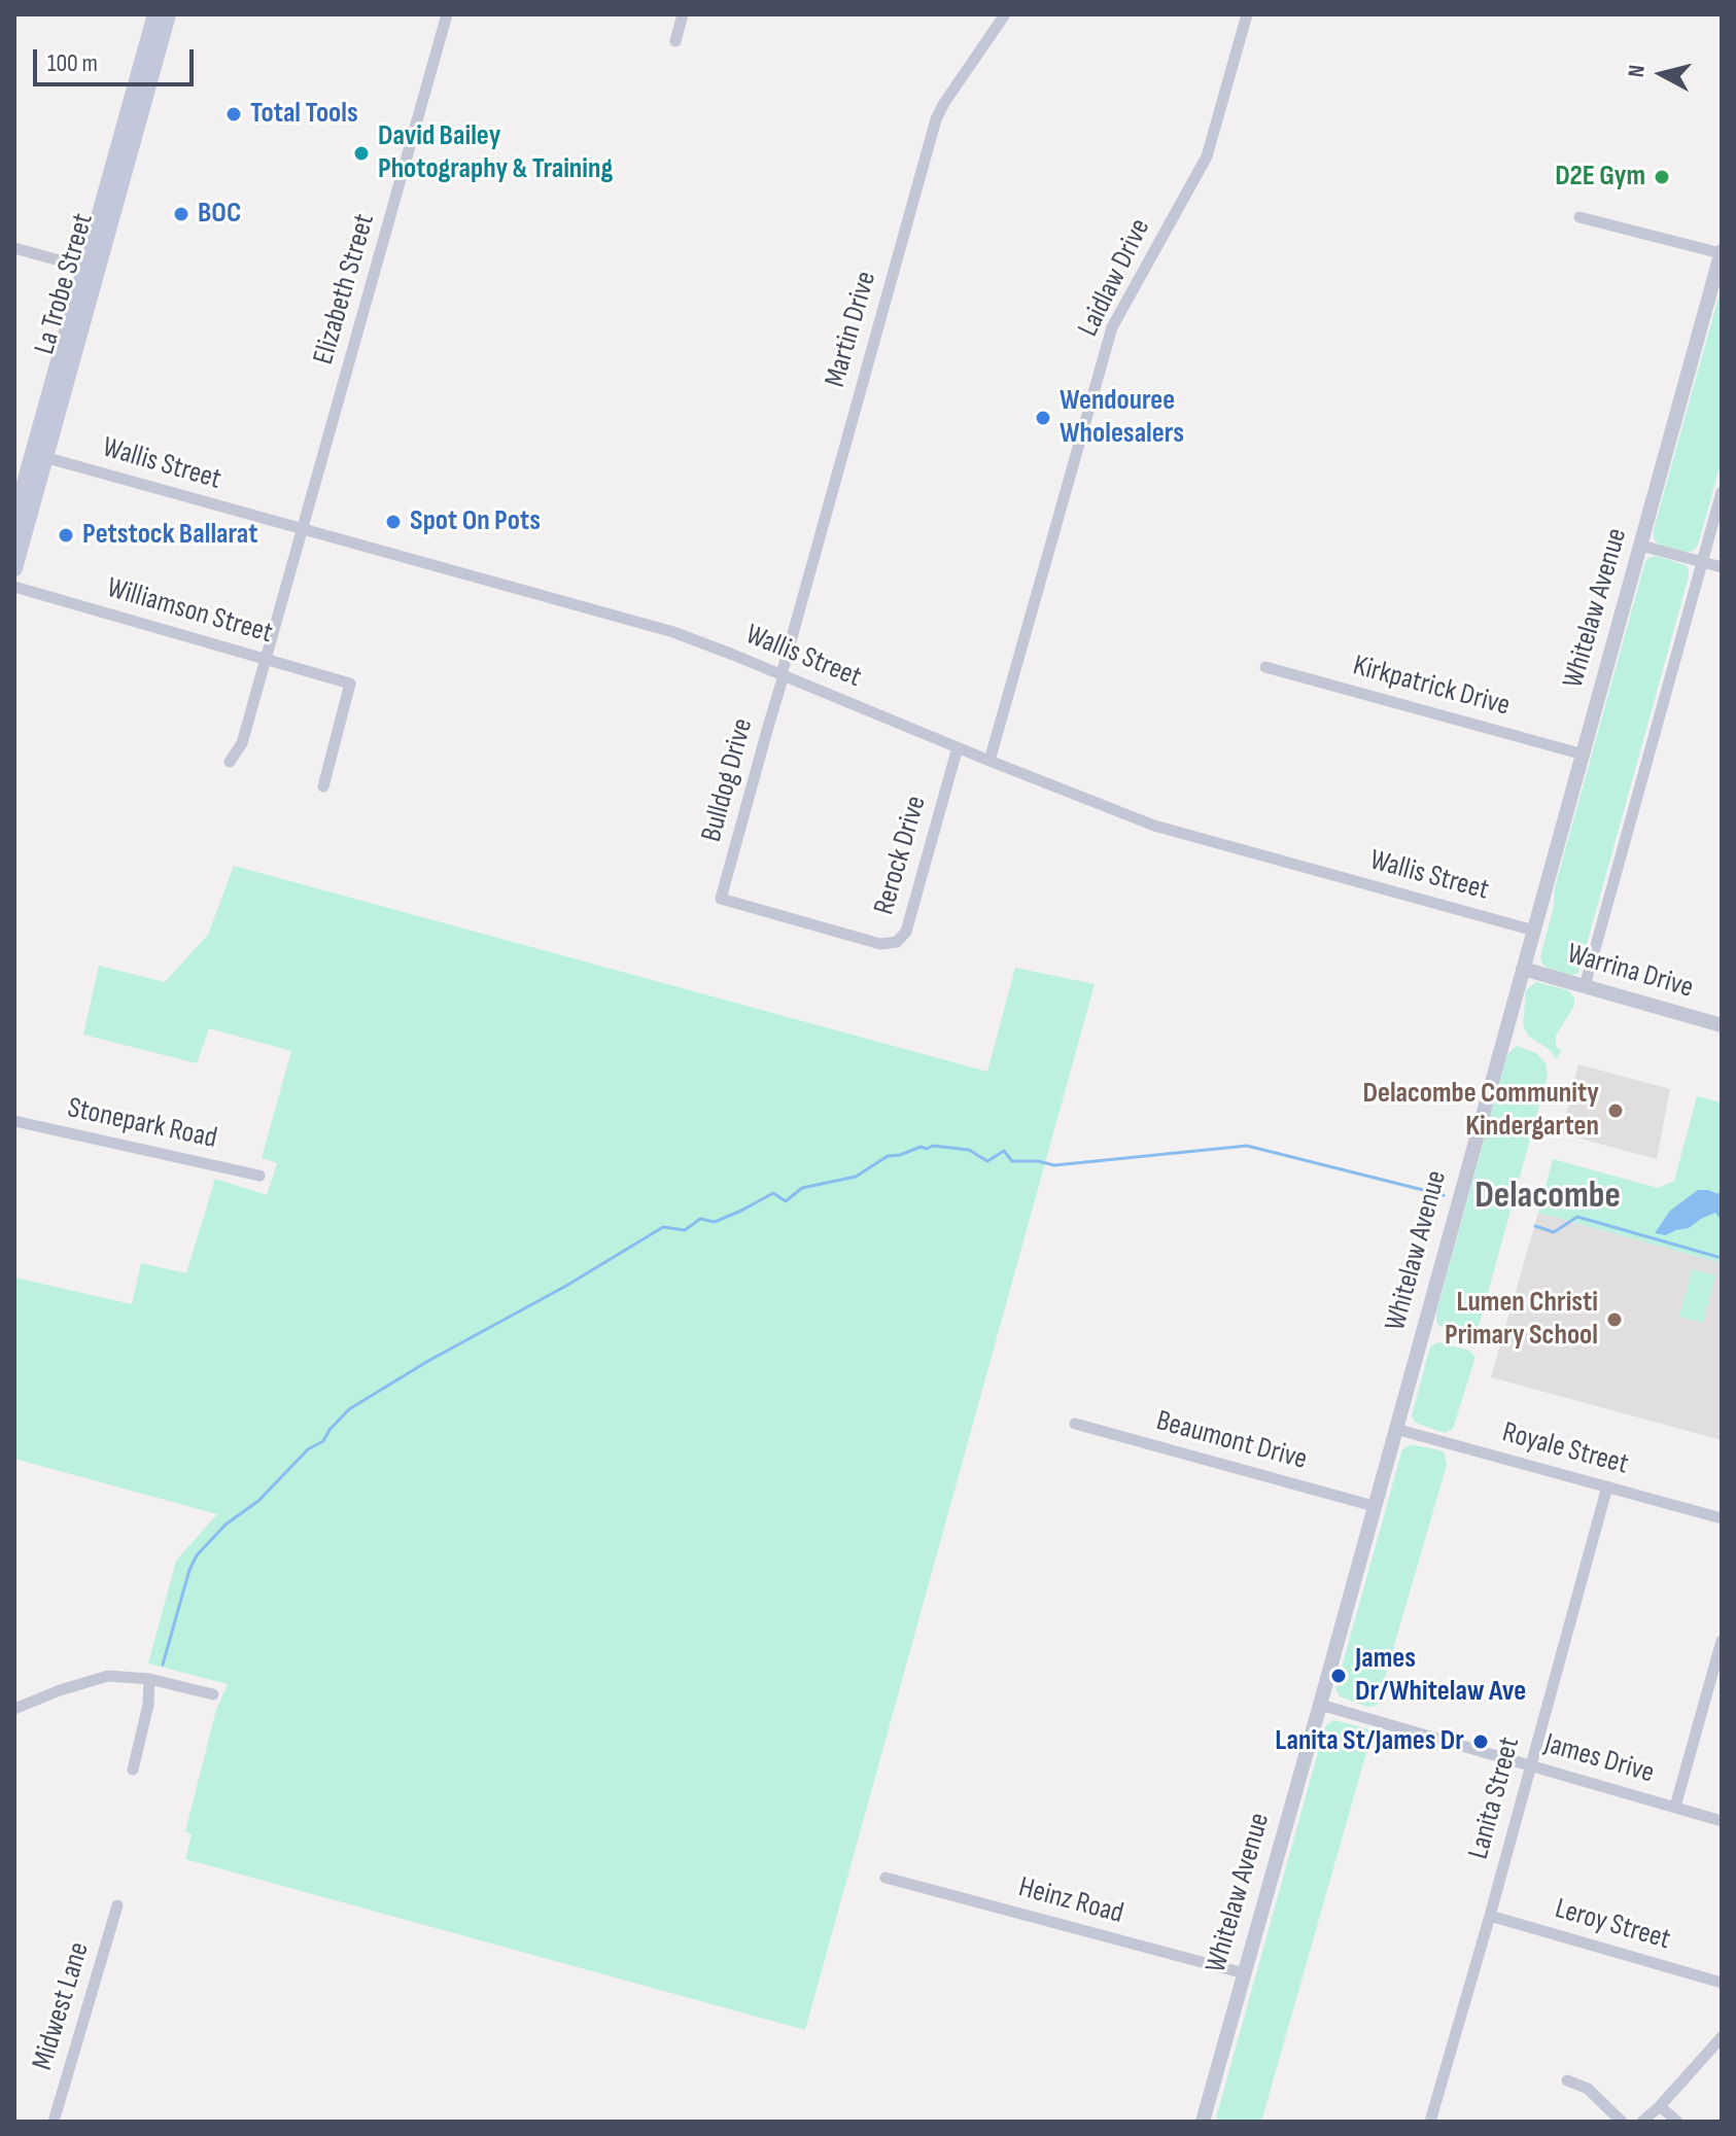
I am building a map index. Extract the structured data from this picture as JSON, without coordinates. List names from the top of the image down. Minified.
{"streets":{"main road":["La Trobe Street"],"street":["Laidlaw Drive","Elizabeth Street","Martin Drive","Wallis Street","Whitelaw Avenue","Williamson Street","Kirkpatrick Drive","Bulldog Drive","Rerock Drive","Warrina Drive","Stonepark Road","Beaumont Drive","Royale Street","James Drive","Lanita Street","Heinz Road","Leroy Street","Midwest Lane"]},"crossings":[["Laidlaw Drive","Wallis Street"],["La Trobe Street","Wallis Street"],["Elizabeth Street","Wallis Street"],["Elizabeth Street","Williamson Street"],["Martin Drive","Wallis Street"],["Martin Drive","Bulldog Drive"],["Wallis Street","Whitelaw Avenue"],["Wallis Street","Bulldog Drive"],["Wallis Street","Rerock Drive"],["Whitelaw Avenue","Kirkpatrick Drive"],["Whitelaw Avenue","Warrina Drive"],["Whitelaw Avenue","Beaumont Drive"],["Whitelaw Avenue","Royale Street"],["Whitelaw Avenue","James Drive"],["Whitelaw Avenue","Heinz Road"],["Bulldog Drive","Rerock Drive"],["Royale Street","Lanita Street"],["James Drive","Lanita Street"],["Lanita Street","Leroy Street"]],"districts":["Delacombe"],"places":["Total Tools","David Bailey Photography & Training","D2E Gym","BOC","Wendouree Wholesalers","Spot On Pots","Petstock Ballarat","Delacombe Community Kindergarten","Lumen Christi Primary School","James Dr/Whitelaw Ave","Lanita St/James Dr"],"scale_bar":"100 m","north":"left"}
